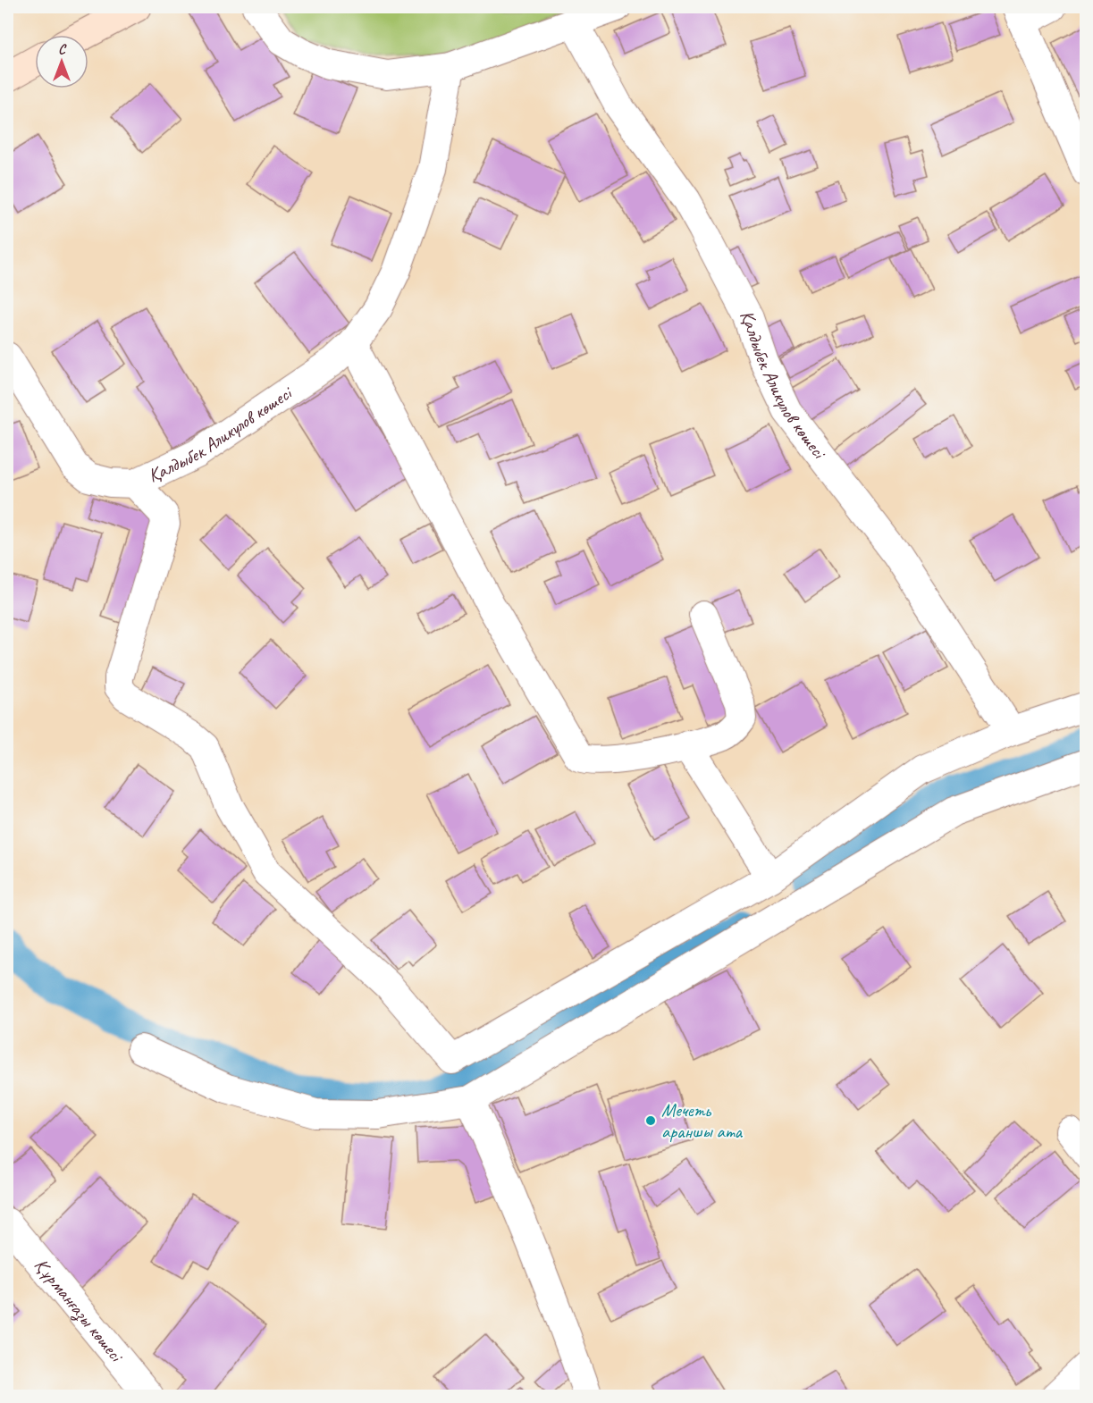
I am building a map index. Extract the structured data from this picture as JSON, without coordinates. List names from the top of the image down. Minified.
{"streets":{"street":["Қалдыбек Аликулов көшесі","Құрманғазы көшесі"]},"places":["Мечеть араншы ата"],"north":"top"}
